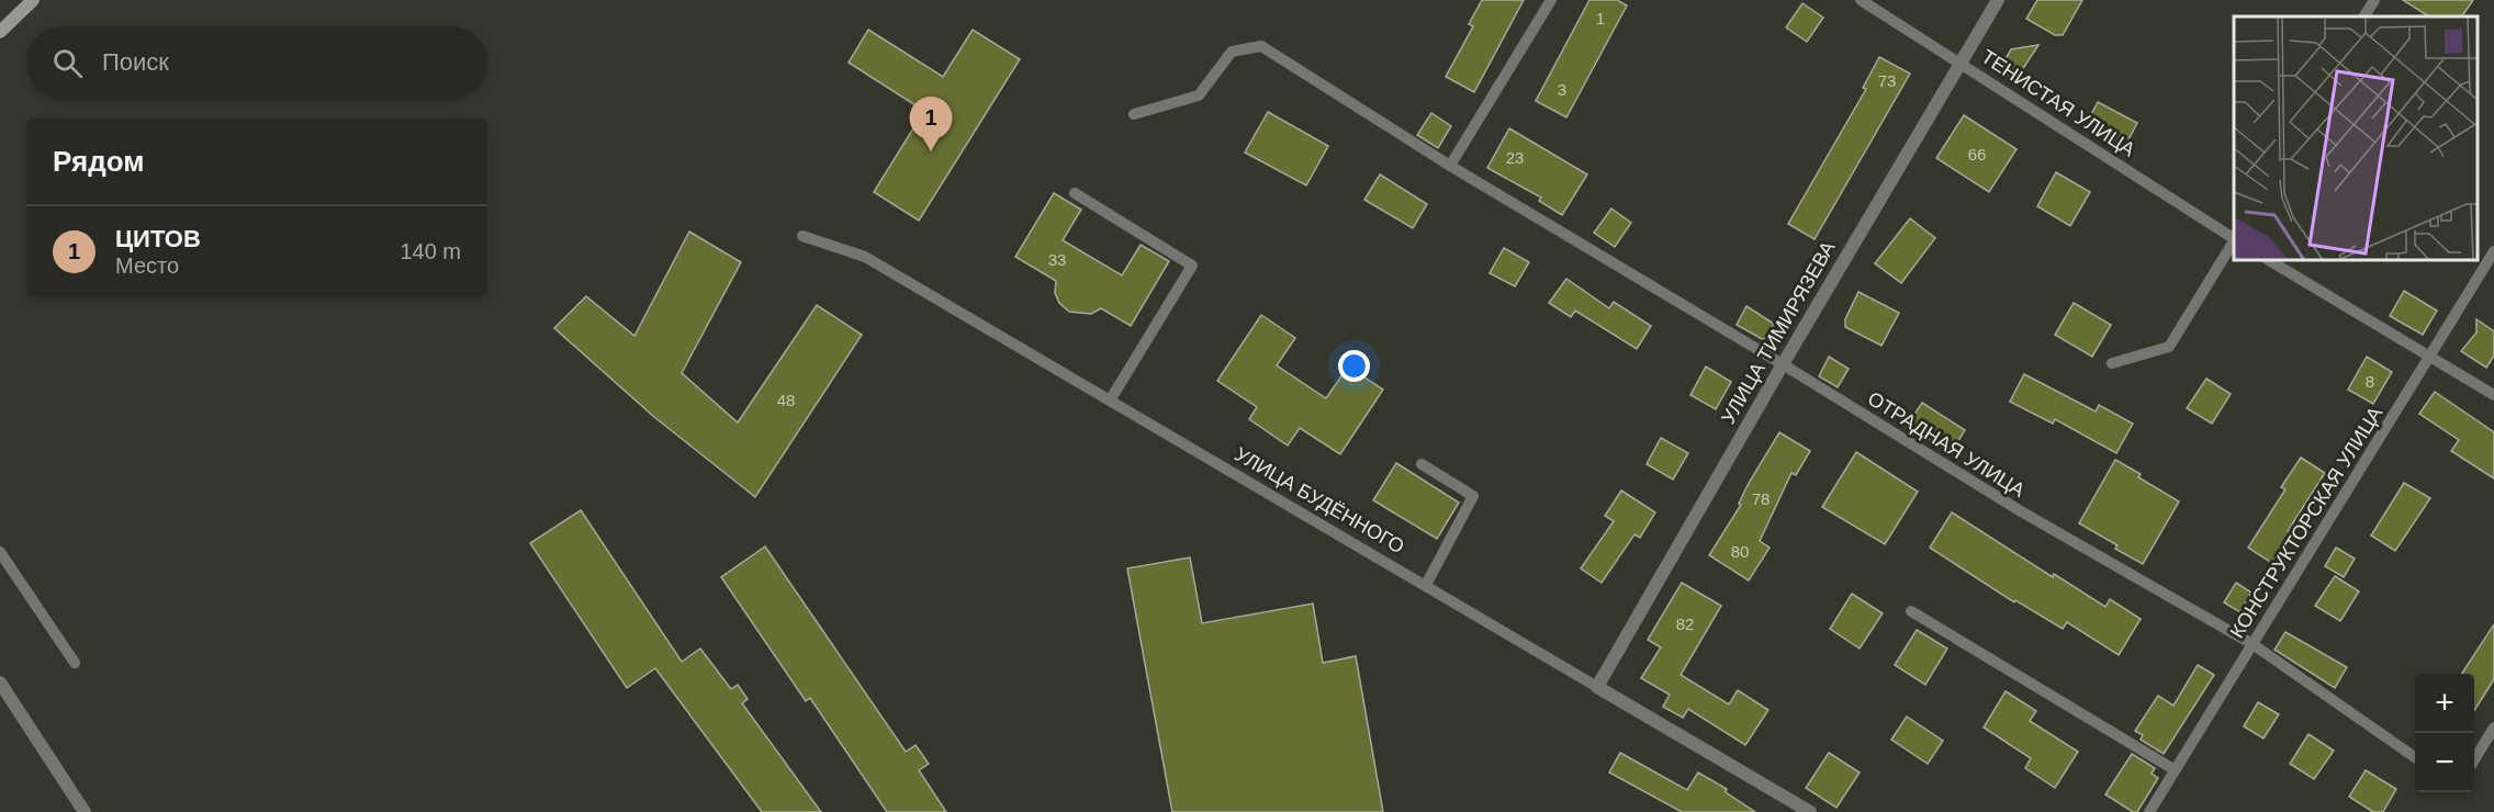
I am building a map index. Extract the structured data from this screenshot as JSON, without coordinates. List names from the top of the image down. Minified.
{"streets":{"street":["УЛИЦА ТИМИРЯЗЕВА","УЛИЦА БУДЁННОГО"],"lane":["ТЕНИСТАЯ УЛИЦА","ОТРАДНАЯ УЛИЦА","КОНСТРУКТОРСКАЯ УЛИЦА"]},"crossings":[["ТЕНИСТАЯ УЛИЦА","УЛИЦА ТИМИРЯЗЕВА"],["УЛИЦА ТИМИРЯЗЕВА","ОТРАДНАЯ УЛИЦА"],["УЛИЦА ТИМИРЯЗЕВА","УЛИЦА БУДЁННОГО"],["ОТРАДНАЯ УЛИЦА","КОНСТРУКТОРСКАЯ УЛИЦА"]],"house_numbers":["1","73","3","66","23","33","8","48","78","80","82"],"page":{"search":"Поиск","pins":"1","heading":"Рядом","list":[{"mark":"1","name":"ЦИТОВ","note":"Место","value":"140 m"}],"map_buttons":["+","−"]}}
